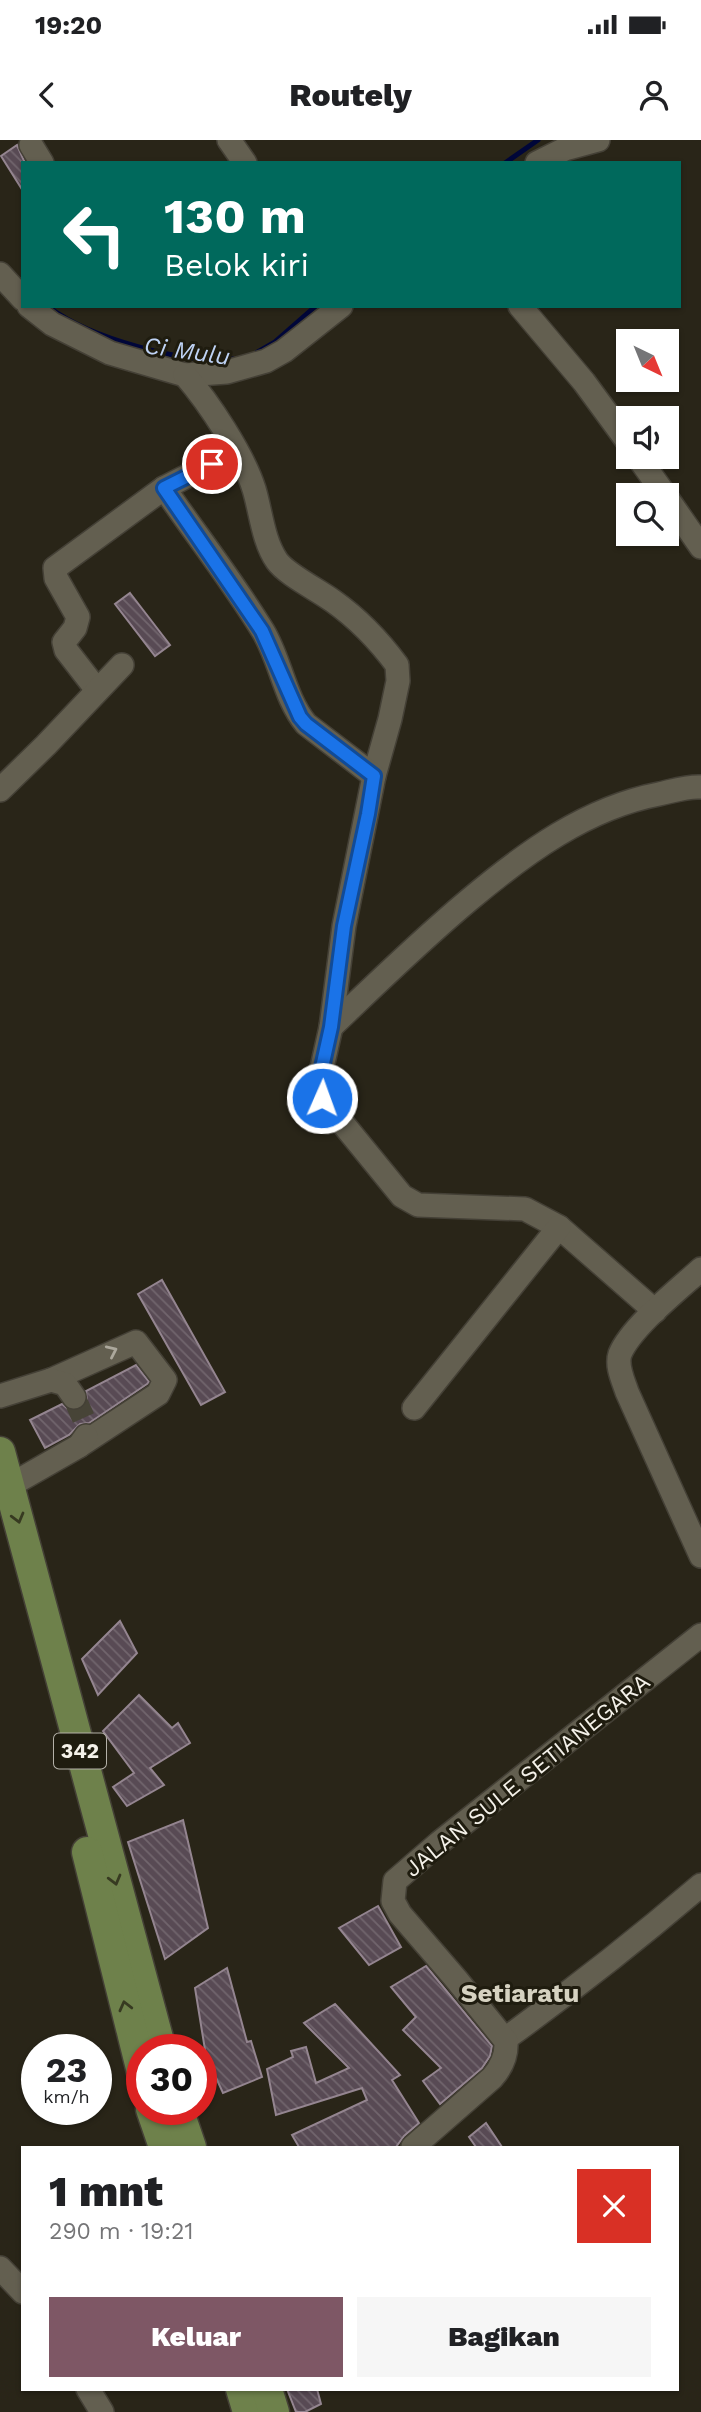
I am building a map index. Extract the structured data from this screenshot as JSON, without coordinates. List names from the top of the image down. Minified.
{"streets":{"main road":["342"],"street":["JALAN SULE SETIANEGARA"]},"districts":["Setiaratu"],"water":["Ci Mulu"],"north":"bottom right","page":{"status":"19:20","header":"Routely","turn":["130 m","Belok kiri"],"speed":"23 km/h","limit":"30","heading":["1 mnt","290 m · 19:21"],"buttons":["Keluar","Bagikan"]}}
